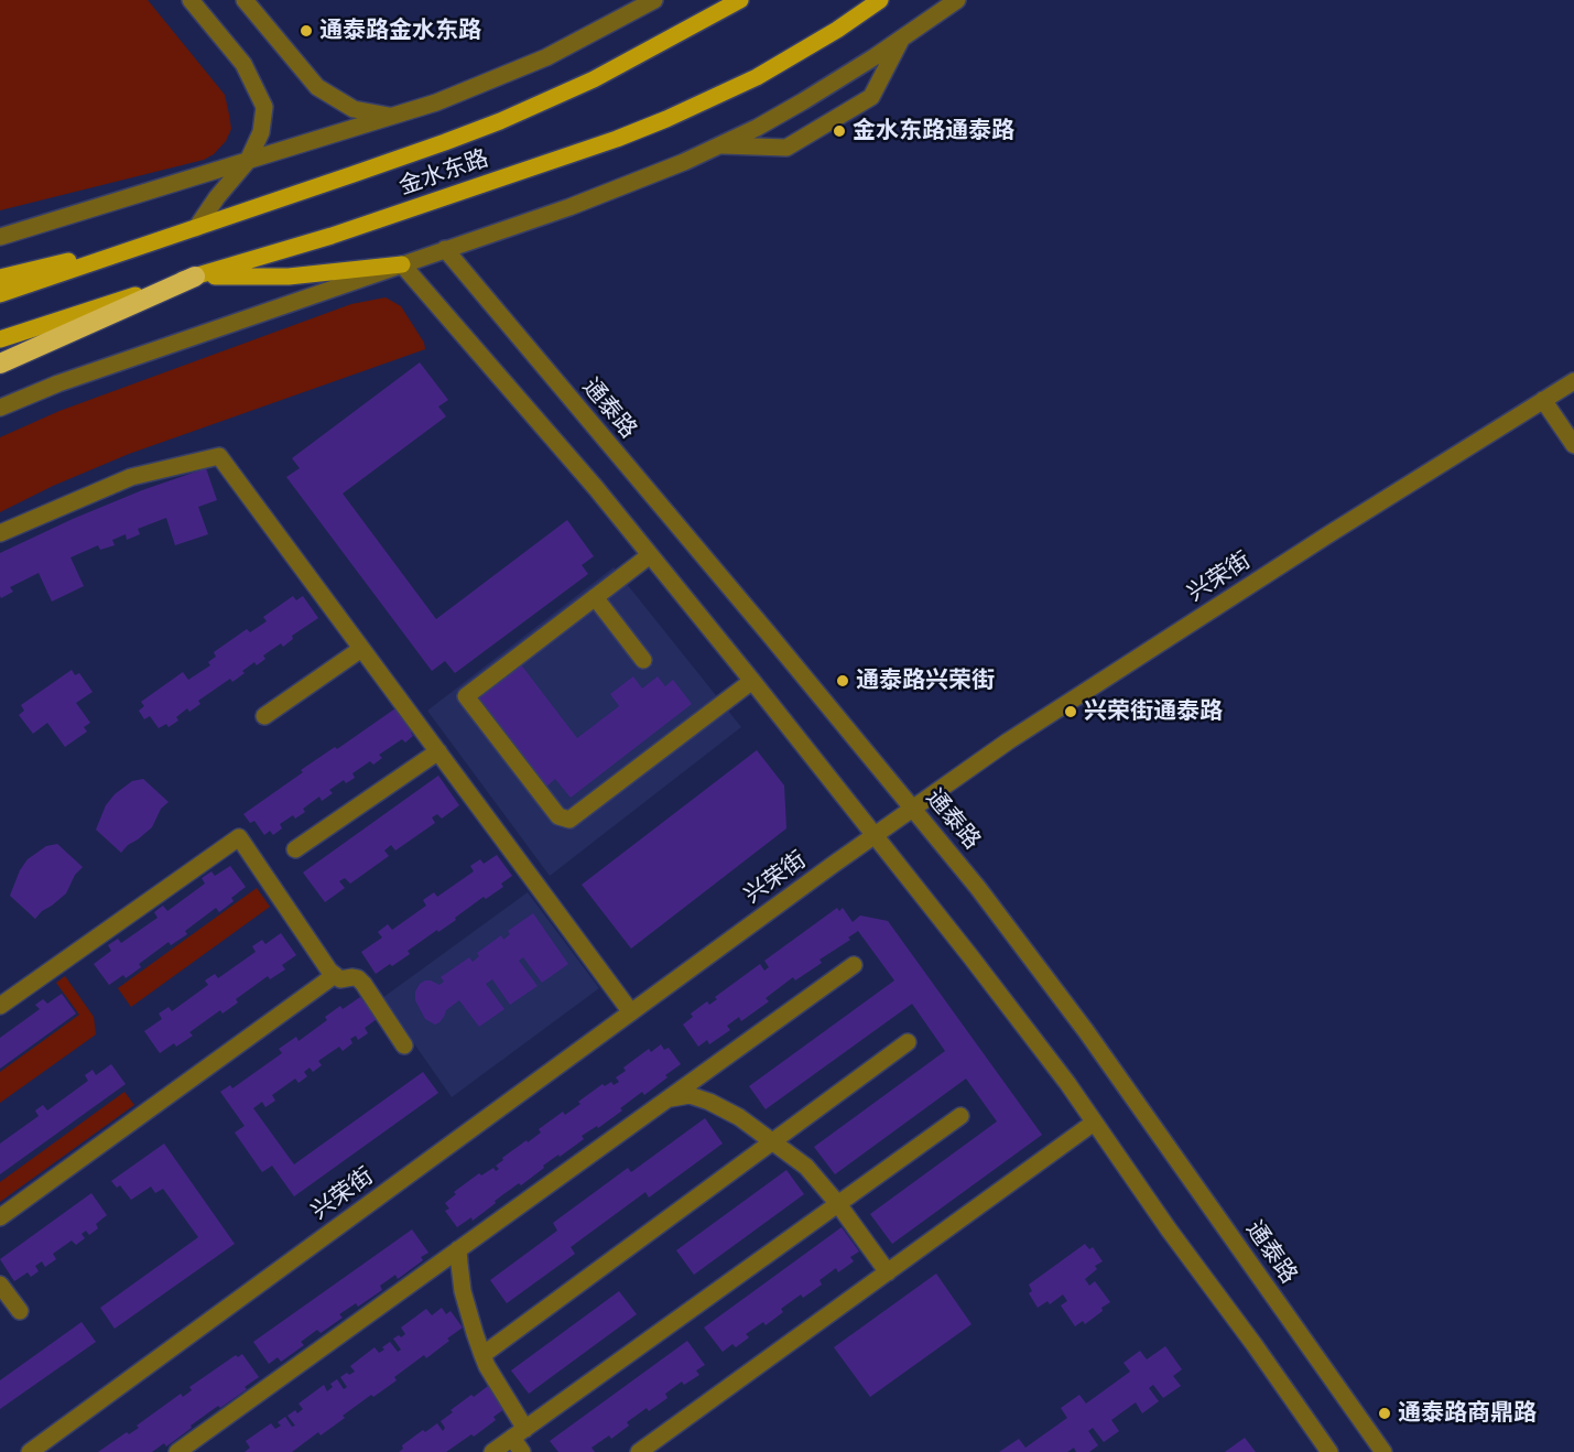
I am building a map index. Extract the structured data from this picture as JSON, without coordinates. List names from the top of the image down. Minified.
{"streets":{"main road":["金水东路"],"street":["通泰路","兴荣街"]},"crossings":[["通泰路","兴荣街"]],"places":["通泰路金水东路","金水东路通泰路","通泰路兴荣街","兴荣街通泰路","通泰路商鼎路"]}
